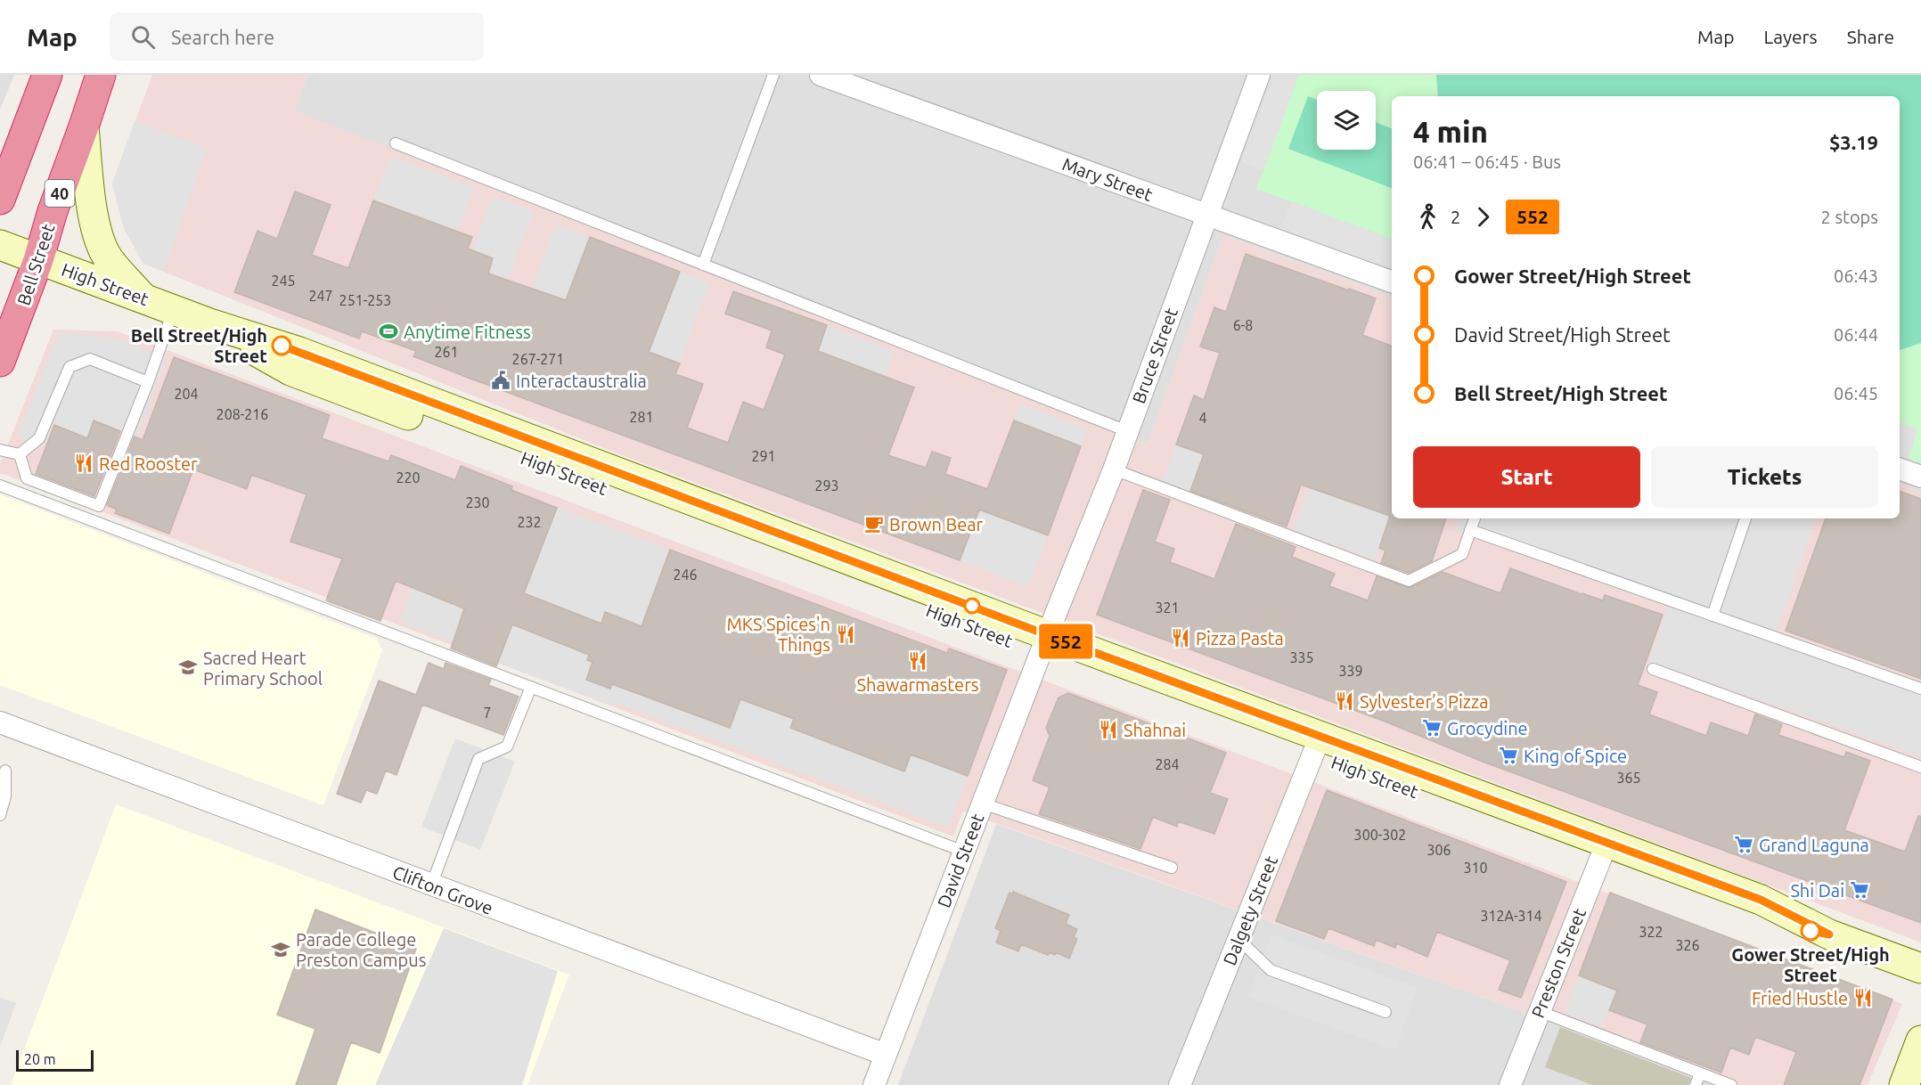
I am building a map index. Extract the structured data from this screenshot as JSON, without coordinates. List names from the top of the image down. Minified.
{"streets":{"highway":["40","Bell Street"],"main road":["High Street"],"street":["Mary Street","Bruce Street","David Street","Clifton Grove","Dalgety Street","Preston Street"]},"crossings":[["Mary Street","Bruce Street"],["Bell Street","High Street"],["High Street","Bruce Street"],["High Street","David Street"],["High Street","Dalgety Street"],["High Street","Preston Street"],["Bruce Street","David Street"],["David Street","Clifton Grove"]],"places":{"sports":["Anytime Fitness"],"other":["Bell Street/High Street","Gower Street/High Street"],"public building":["Interactaustralia"],"restaurant":["Red Rooster","MKS Spices'n Things","Pizza Pasta","Shawarmasters","Sylvester’s Pizza","Shahnai","Fried Hustle"],"cafe":["Brown Bear"],"school or university":["Sacred Heart Primary School","Parade College Preston Campus"],"supermarket":["Grocydine","King of Spice","Grand Laguna","Shi Dai"]},"lines":["bus line 552"],"house_numbers":["245","247","251-253","6-8","261","267-271","204","208-216","281","4","291","220","293","230","232","246","321","335","339","7","284","365","300-302","306","310","312A-314","322","326"],"scale_bar":"20 m","page":{"header":"Map","search":"Search here","nav":["Map","Layers","Share"],"on_map":"552","heading":["4 min","06:41 – 06:45 · Bus","$3.19"],"legs":["2","552","2 stops"],"list":[{"name":"Gower Street/High Street","value":"06:43"},{"name":"David Street/High Street","value":"06:44"},{"name":"Bell Street/High Street","value":"06:45"}],"buttons":["Start","Tickets"],"scale":"20 m"}}
